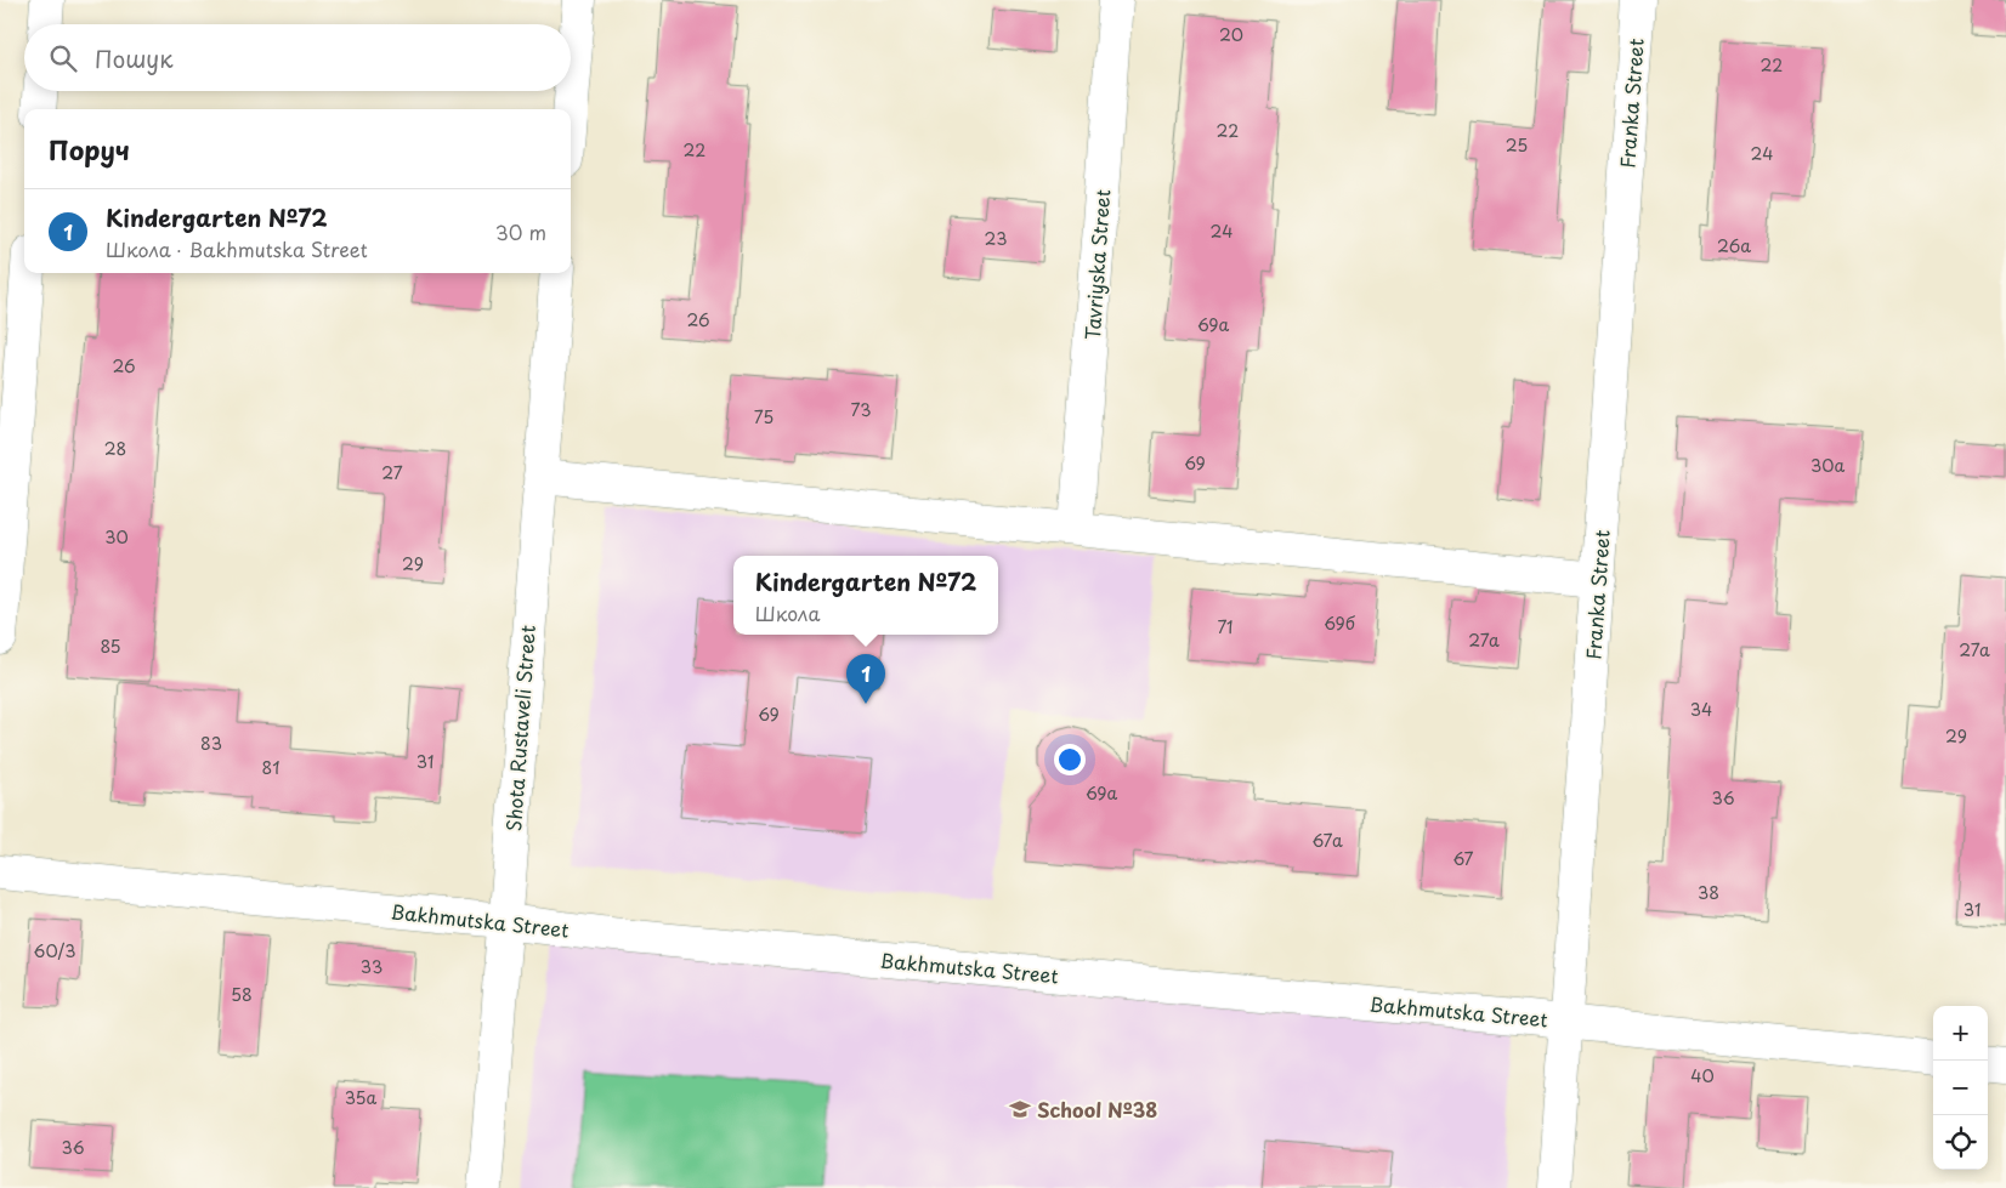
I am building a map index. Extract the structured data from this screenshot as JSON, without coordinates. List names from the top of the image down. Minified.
{"streets":{"street":["Franka Street","Tavriyska Street","Shota Rustaveli Street","Bakhmutska Street"]},"crossings":[["Franka Street","Bakhmutska Street"],["Shota Rustaveli Street","Bakhmutska Street"]],"places":{"school or university":["School №38"]},"house_numbers":["20","22","22","25","22","24","24","23","26а","26","69а","26","73","75","28","69","30а","27","30","29","69б","71","27а","85","27а","34","69","29","83","31","81","69а","36","67а","67","38","31","60/3","33","58","40","35а","36"],"page":{"search":"Пошук","heading":"Поруч","list":[{"mark":"1","name":"Kindergarten №72","note":"Школа · Bakhmutska Street","value":"30 m"}],"popup":["Kindergarten №72","Школа"],"pins":"1","map_buttons":["+","−"]}}
